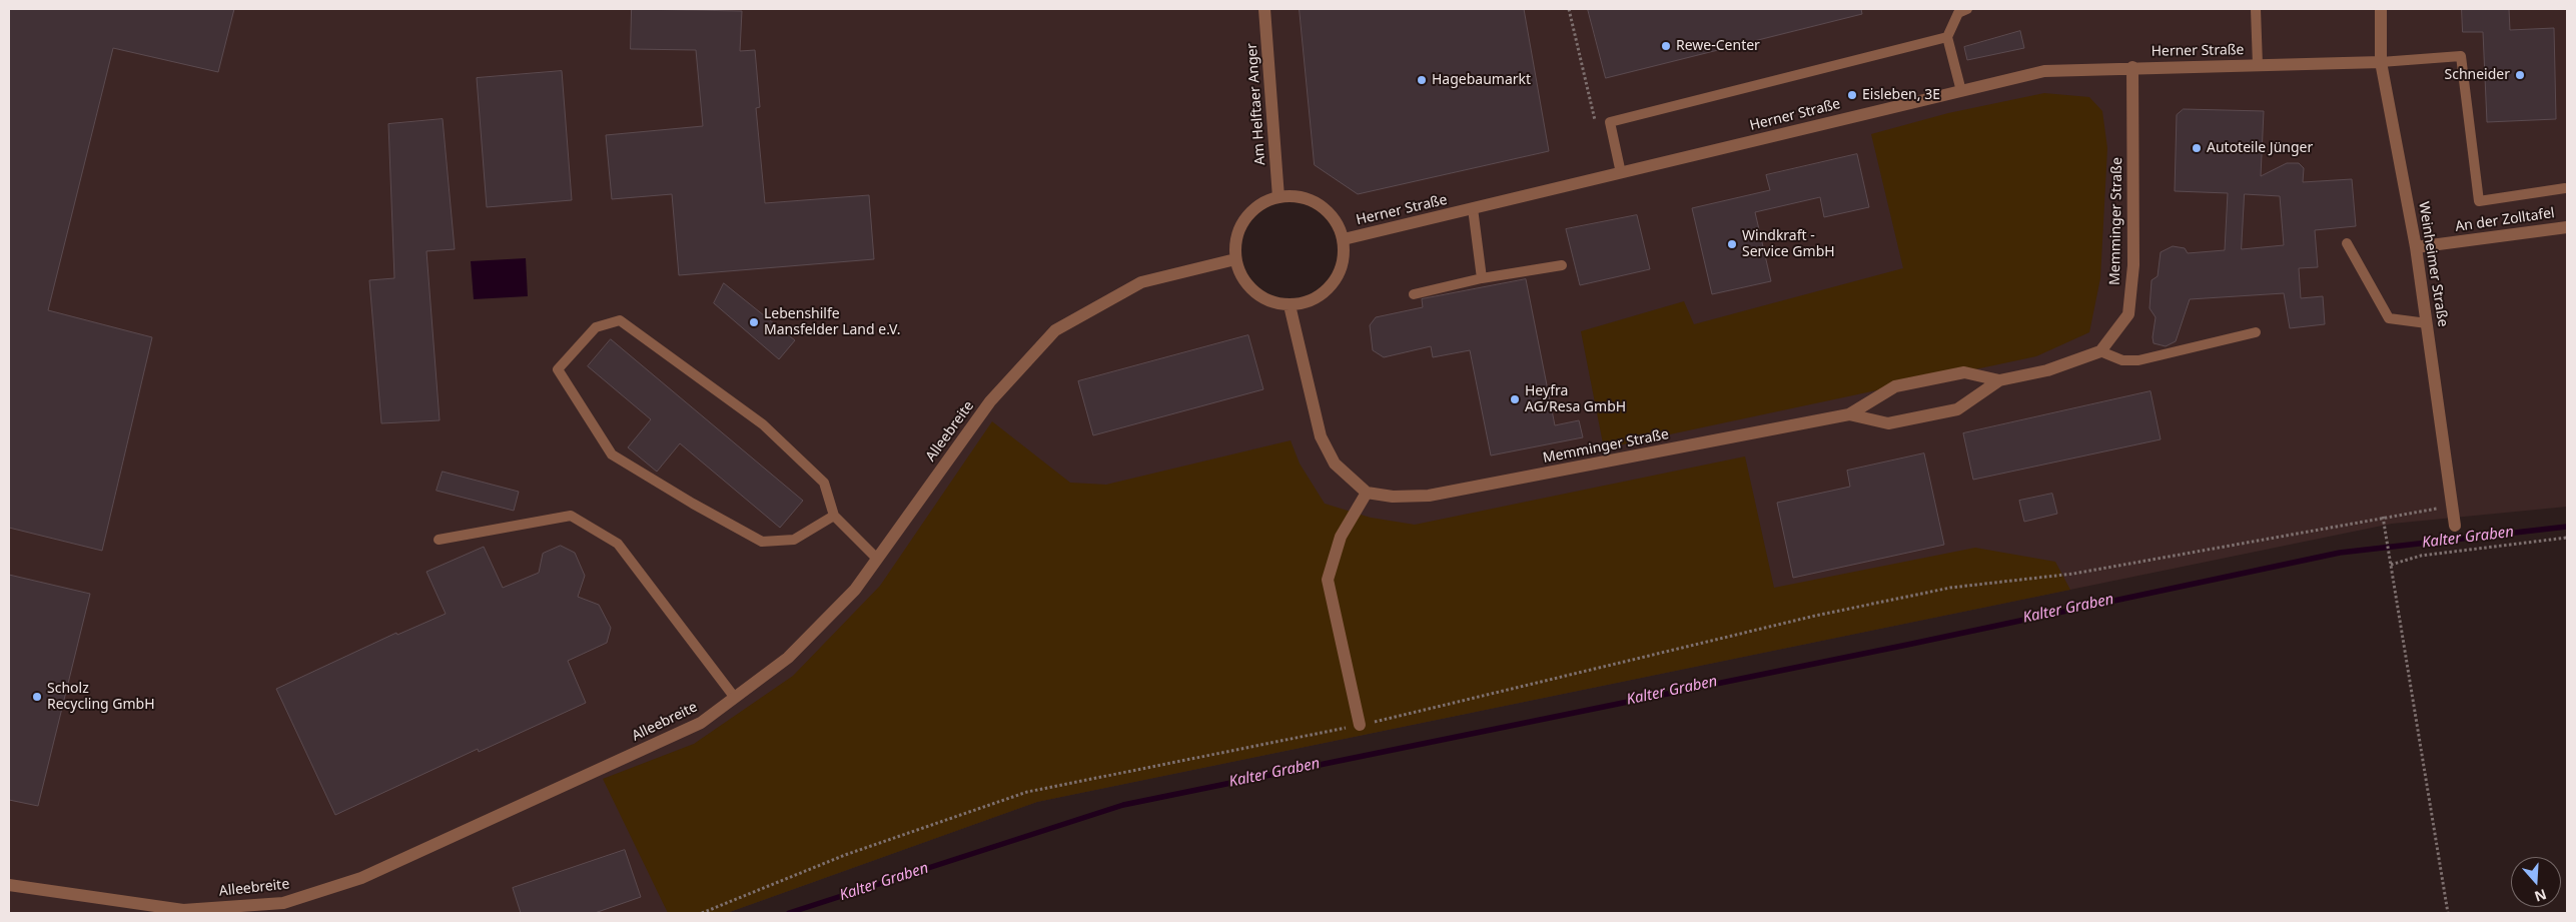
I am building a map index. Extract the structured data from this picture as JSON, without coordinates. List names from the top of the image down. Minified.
{"streets":{"street":["Herner Straße","Am Helftaer Anger","An der Zolltafel","Memminger Straße","Weinheimer Straße","Alleebreite"]},"crossings":[["Herner Straße","Am Helftaer Anger"],["Herner Straße","Memminger Straße"],["Herner Straße","Weinheimer Straße"],["Herner Straße","Alleebreite"],["Am Helftaer Anger","Alleebreite"],["An der Zolltafel","Weinheimer Straße"]],"water":["Kalter Graben"],"places":["Rewe-Center","Schneider","Hagebaumarkt","Eisleben, 3E","Autoteile Jünger","Windkraft - Service GmbH","Lebenshilfe Mansfelder Land e.V.","Heyfra AG/Resa GmbH","Scholz Recycling GmbH"],"north":"bottom"}
